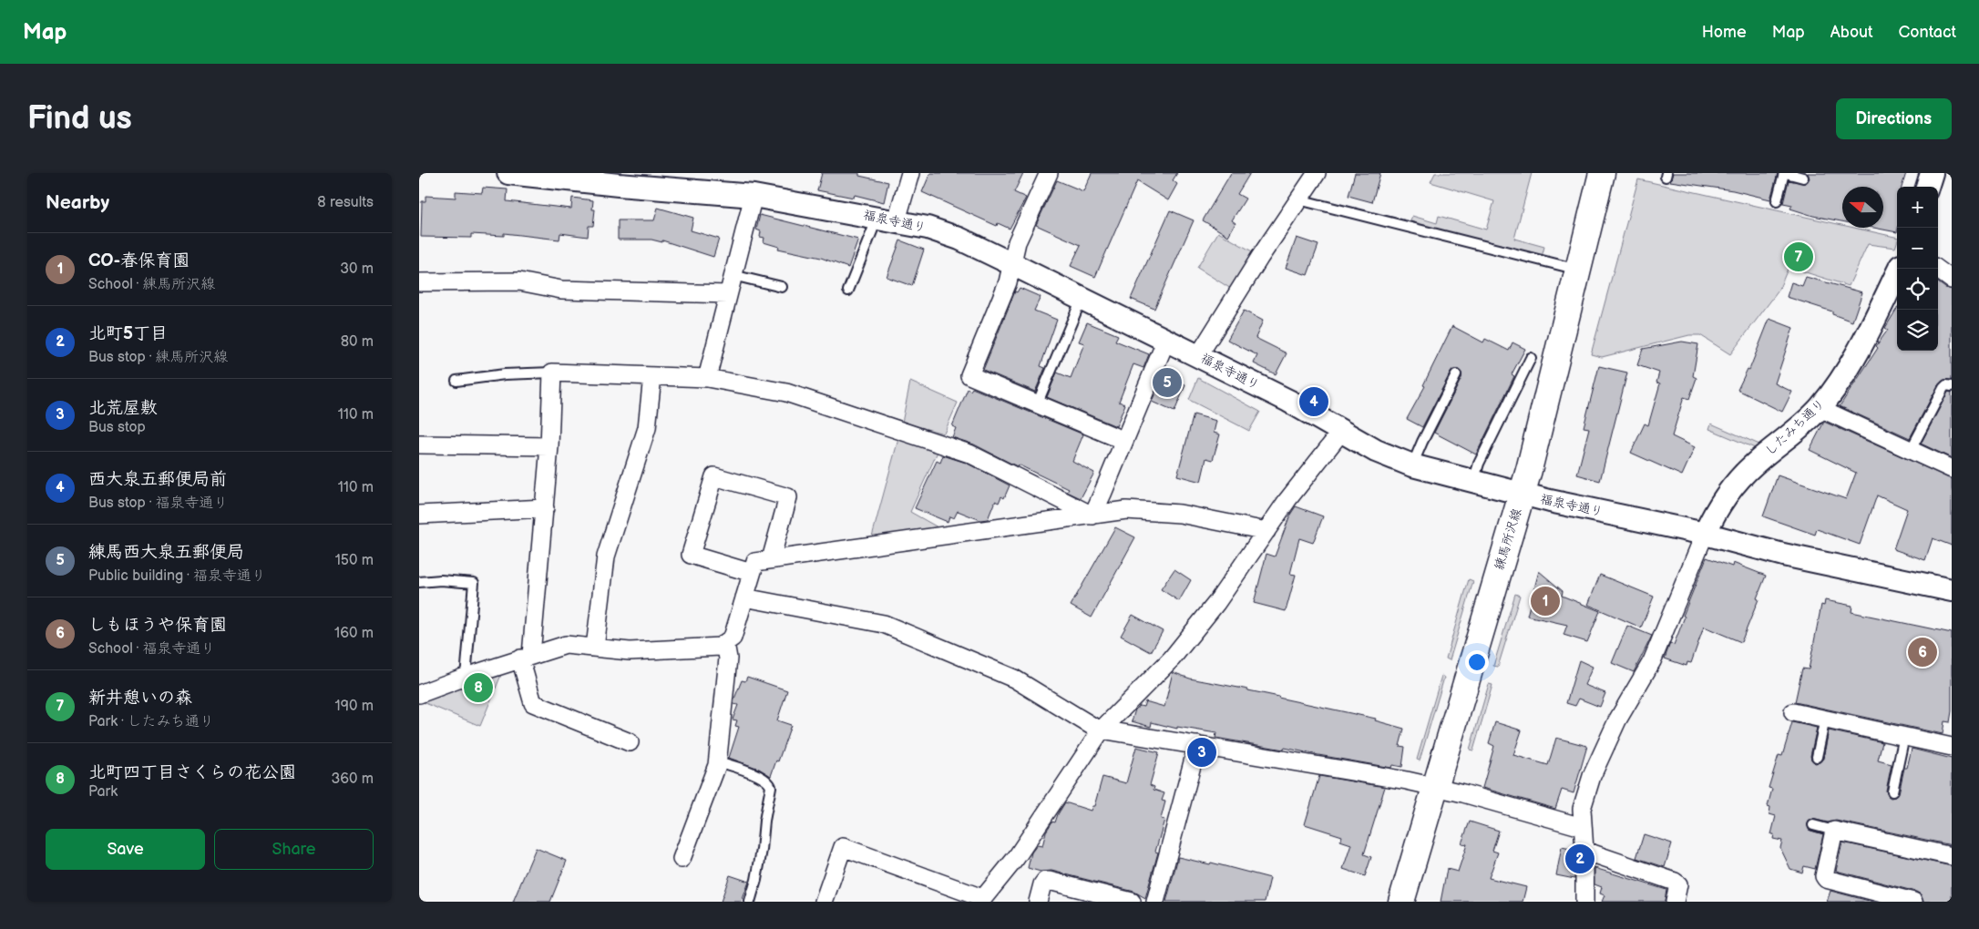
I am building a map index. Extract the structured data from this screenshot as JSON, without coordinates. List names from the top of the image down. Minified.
{"streets":{"main road":["練馬所沢線"],"street":["福泉寺通り","したみち通り"]},"crossings":[["福泉寺通り","したみち通り"],["福泉寺通り","練馬所沢線"]],"north":"left","page":{"header":"Map","nav":["Home","Map","About","Contact"],"buttons":["Directions",["Save","Share"]],"title":"Find us","heading":["Nearby","8 results"],"map_buttons":["+","−"],"list":[{"mark":"1","name":"CO-春保育園","note":"School · 練馬所沢線","value":"30 m"},{"mark":"2","name":"北町5丁目","note":"Bus stop · 練馬所沢線","value":"80 m"},{"mark":"3","name":"北荒屋敷","note":"Bus stop","value":"110 m"},{"mark":"4","name":"西大泉五郵便局前","note":"Bus stop · 福泉寺通り","value":"110 m"},{"mark":"5","name":"練馬西大泉五郵便局","note":"Public building · 福泉寺通り","value":"150 m"},{"mark":"6","name":"しもほうや保育園","note":"School · 福泉寺通り","value":"160 m"},{"mark":"7","name":"新井憩いの森","note":"Park · したみち通り","value":"190 m"},{"mark":"8","name":"北町四丁目さくらの花公園","note":"Park","value":"360 m"}],"pins":["7","5","4","1","6","8","3","2"]}}
